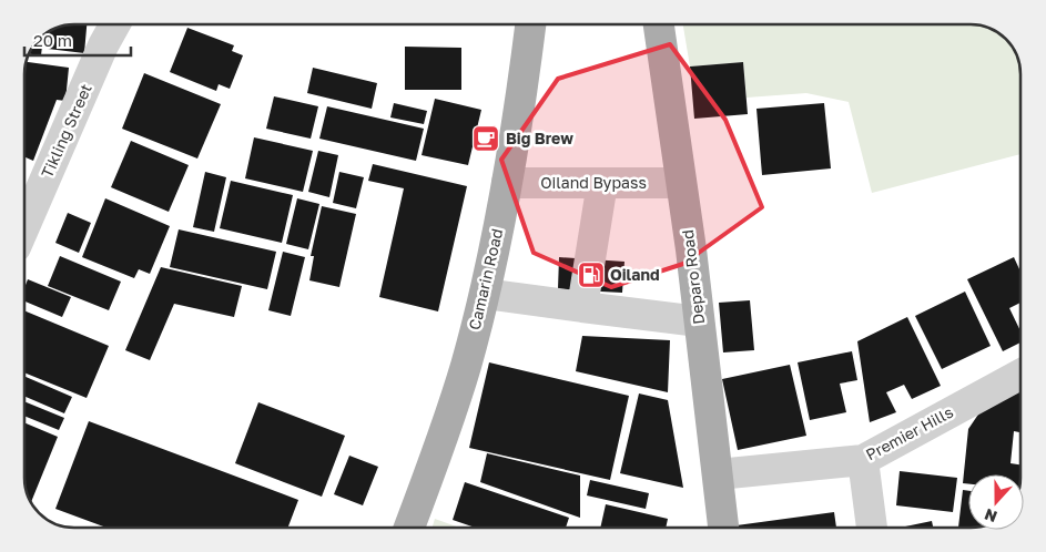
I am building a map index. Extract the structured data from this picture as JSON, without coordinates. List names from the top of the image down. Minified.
{"streets":{"main road":["Deparo Road","Camarin Road"],"street":["Tikling Street","Oiland Bypass","Premier Hills"]},"crossings":[["Oiland Bypass","Deparo Road"],["Oiland Bypass","Camarin Road"],["Deparo Road","Premier Hills"]],"places":{"cafe":["Big Brew"],"fuel station":["Oiland"]},"scale_bar":"20 m","north":"bottom"}
